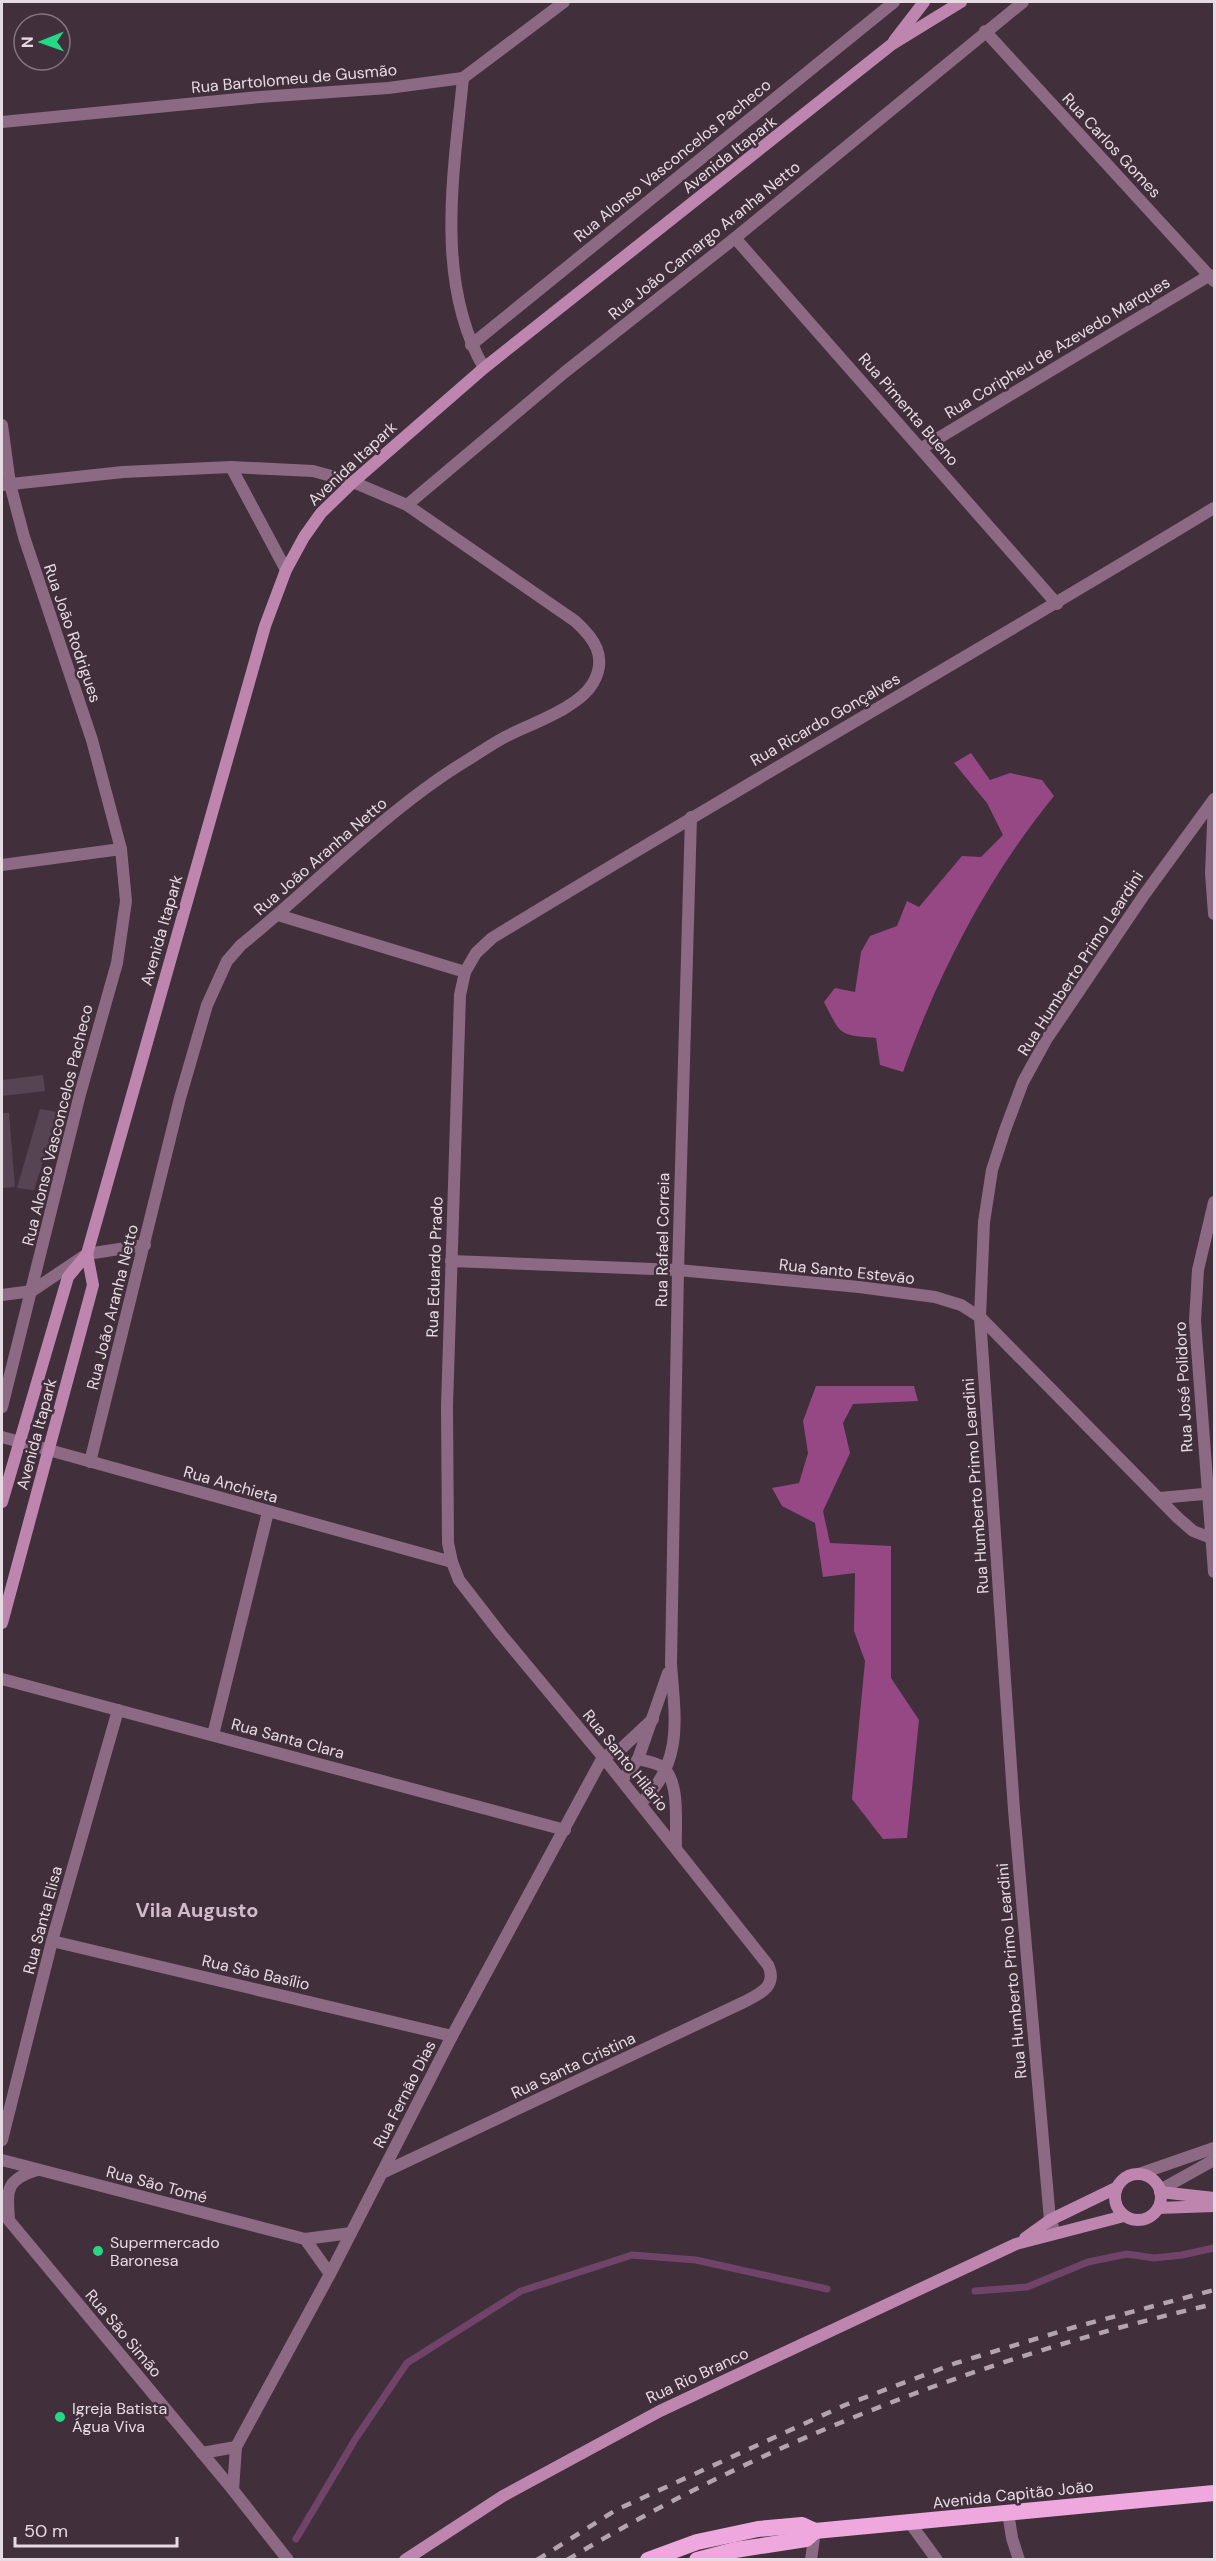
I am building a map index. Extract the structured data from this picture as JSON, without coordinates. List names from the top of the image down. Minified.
{"streets":{"highway":["Avenida Capitão João"],"main road":["Avenida Itapark","Rua Rio Branco"],"street":["Rua Bartolomeu de Gusmão","Rua Carlos Gomes","Rua Alonso Vasconcelos Pacheco","Rua João Camargo Aranha Netto","Rua Coripheu de Azevedo Marques","Rua Pimenta Bueno","Rua João Rodrigues","Rua Ricardo Gonçalves","Rua João Aranha Netto","Rua Humberto Primo Leardini","Rua Rafael Correia","Rua Eduardo Prado","Rua Santo Estevão","Rua José Polidoro","Rua Anchieta","Rua Santa Clara","Rua Santo Hilário","Rua Santa Elisa","Rua São Basílio","Rua Santa Cristina","Rua Fernão Dias","Rua São Tomé","Rua São Simão"]},"crossings":[["Rua Carlos Gomes","Rua João Camargo Aranha Netto"],["Rua Carlos Gomes","Rua Coripheu de Azevedo Marques"],["Avenida Itapark","Rua João Aranha Netto"],["Avenida Itapark","Rua Anchieta"],["Rua Alonso Vasconcelos Pacheco","Rua João Rodrigues"],["Rua João Camargo Aranha Netto","Rua Pimenta Bueno"],["Rua João Camargo Aranha Netto","Rua João Aranha Netto"],["Rua Coripheu de Azevedo Marques","Rua Pimenta Bueno"],["Rua Pimenta Bueno","Rua Ricardo Gonçalves"],["Rua João Rodrigues","Rua João Aranha Netto"],["Rua Ricardo Gonçalves","Rua Rafael Correia"],["Rua Ricardo Gonçalves","Rua Eduardo Prado"],["Rua João Aranha Netto","Rua Anchieta"],["Rua Humberto Primo Leardini","Rua Santo Estevão"],["Rua Humberto Primo Leardini","Rua Rio Branco"],["Rua Rafael Correia","Rua Santo Estevão"],["Rua Rafael Correia","Rua Santo Hilário"],["Rua Rafael Correia","Rua Fernão Dias"],["Rua Eduardo Prado","Rua Santo Estevão"],["Rua Eduardo Prado","Rua Anchieta"],["Rua Eduardo Prado","Rua Santo Hilário"],["Rua Santo Estevão","Rua José Polidoro"],["Rua Anchieta","Rua Santo Hilário"],["Rua Santa Clara","Rua Santa Elisa"],["Rua Santa Clara","Rua Fernão Dias"],["Rua Santo Hilário","Rua Santa Cristina"],["Rua Santo Hilário","Rua Fernão Dias"],["Rua Santa Elisa","Rua São Basílio"],["Rua São Basílio","Rua Fernão Dias"],["Rua Santa Cristina","Rua Fernão Dias"],["Rua Fernão Dias","Rua São Tomé"],["Rua Fernão Dias","Rua São Simão"]],"districts":["Vila Augusto"],"places":["Supermercado Baronesa","Igreja Batista Água Viva"],"scale_bar":"50 m","north":"left"}
